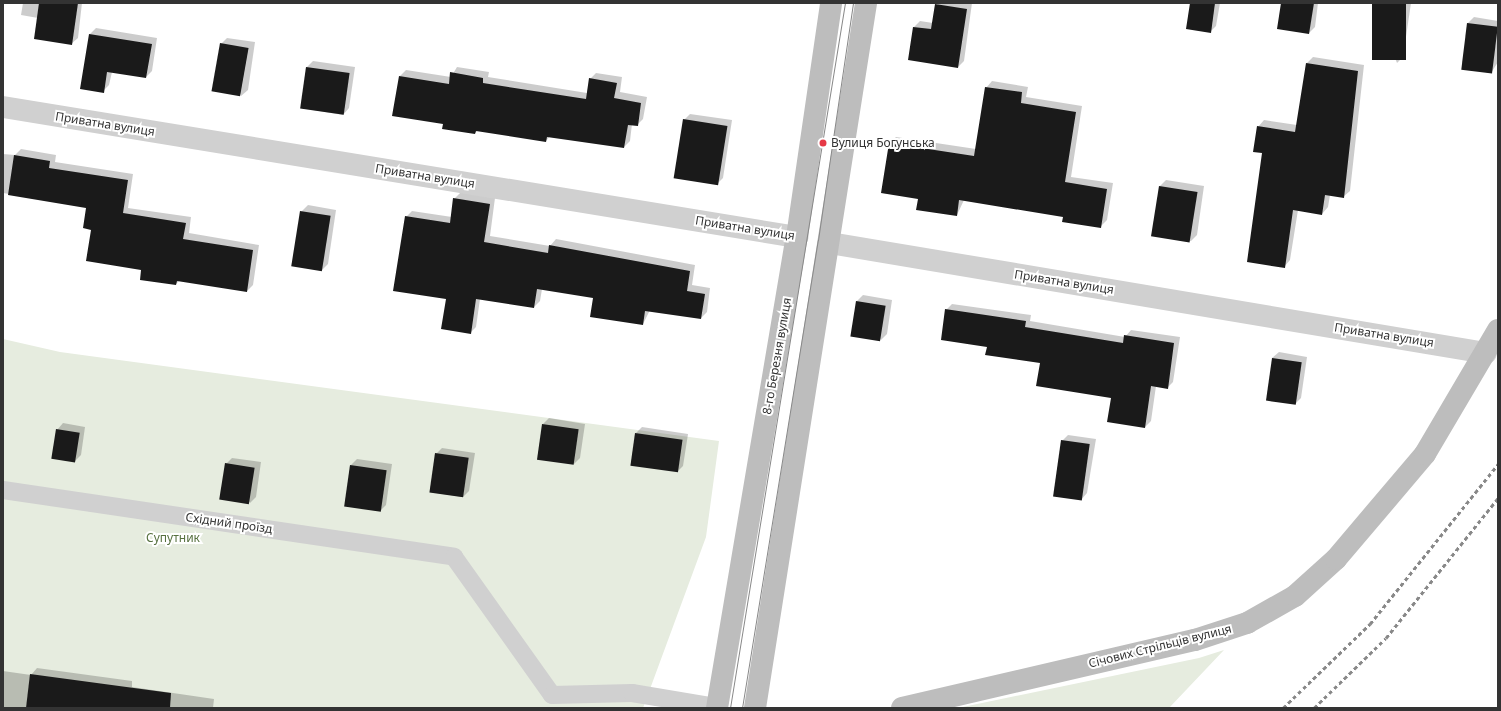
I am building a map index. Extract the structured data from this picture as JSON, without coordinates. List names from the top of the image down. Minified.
{"streets":{"main road":["Приватна вулиця","8-го Березня вулиця","Січових Стрільців вулиця"],"lane":["Східний проїзд"]},"crossings":[["Приватна вулиця","8-го Березня вулиця"],["Приватна вулиця","Січових Стрільців вулиця"]],"parks":["Супутник"],"places":["Вулиця Богунська"]}
